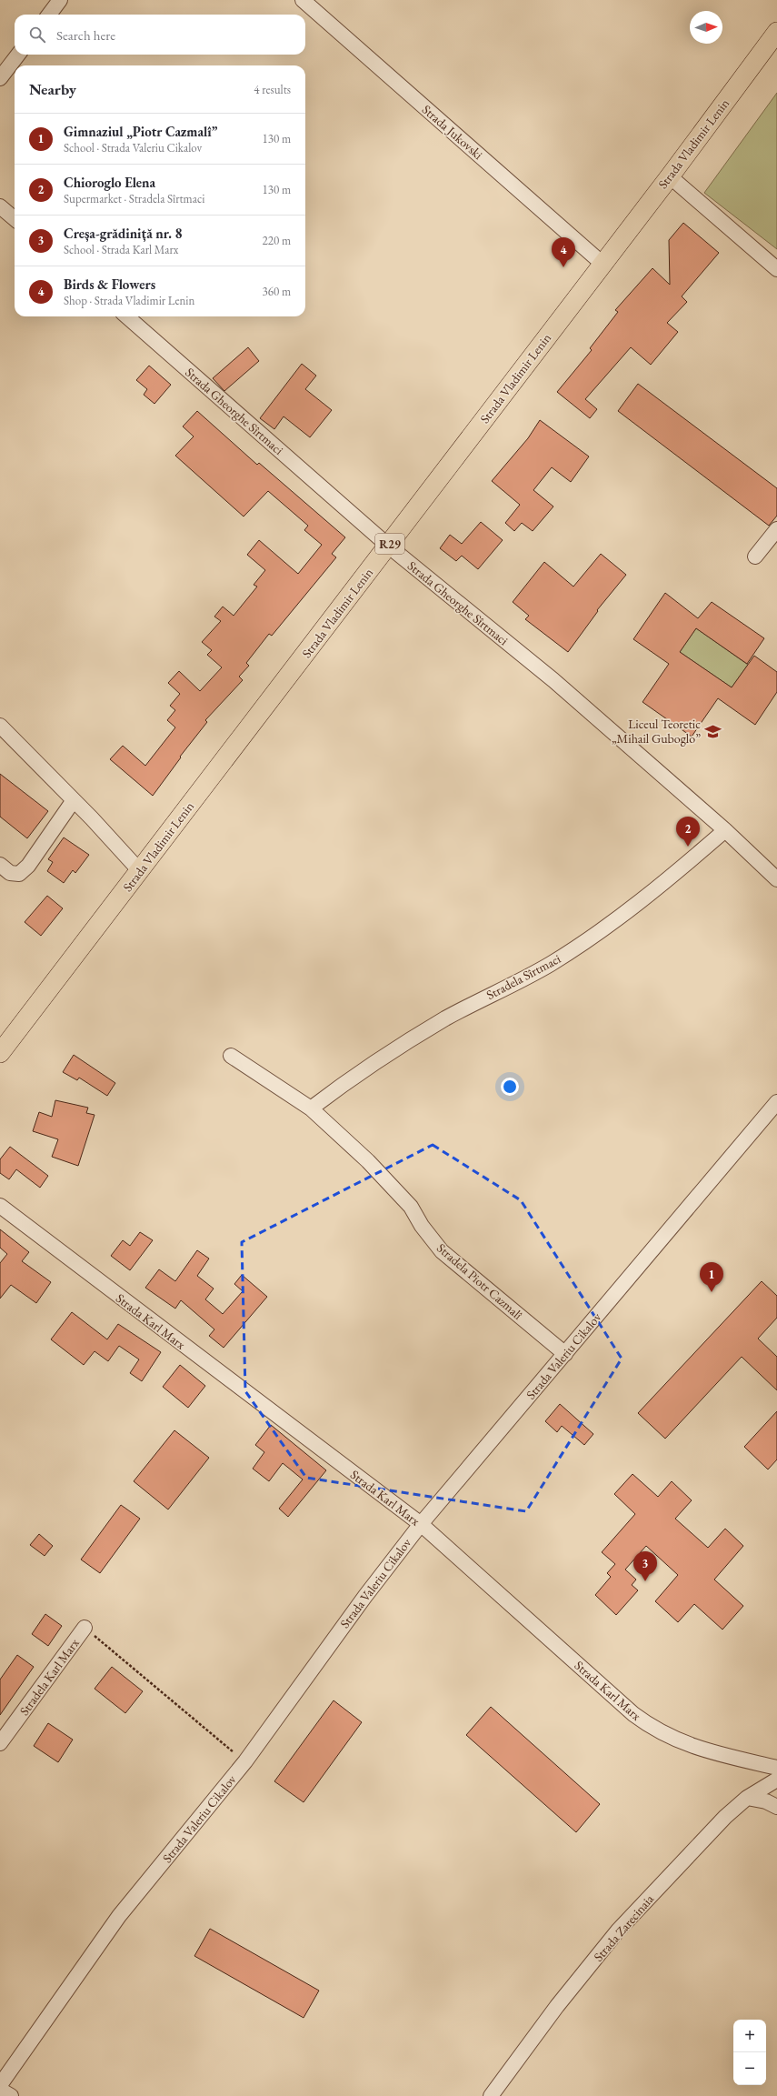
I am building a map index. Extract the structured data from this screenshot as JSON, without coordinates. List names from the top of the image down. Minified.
{"streets":{"main road":["Strada Vladimir Lenin","R29"],"street":["Strada Jukovski","Strada Gheorghe Sîrtmaci","Stradela Sîrtmaci","Stradela Piotr Cazmalî","Strada Karl Marx","Strada Valeriu Cikalov","Stradela Karl Marx","Strada Zarecinaia"]},"crossings":[["Strada Jukovski","Strada Vladimir Lenin"],["Strada Vladimir Lenin","Strada Gheorghe Sîrtmaci"],["Strada Gheorghe Sîrtmaci","Stradela Sîrtmaci"],["Stradela Sîrtmaci","Stradela Piotr Cazmalî"],["Stradela Piotr Cazmalî","Strada Valeriu Cikalov"],["Strada Karl Marx","Strada Valeriu Cikalov"]],"places":{"school or university":["Liceul Teoretic „Mihail Guboglo”"]},"north":"right","page":{"search":"Search here","heading":["Nearby","4 results"],"list":[{"mark":"1","name":"Gimnaziul „Piotr Cazmalî”","note":"School · Strada Valeriu Cikalov","value":"130 m"},{"mark":"2","name":"Chioroglo Elena","note":"Supermarket · Stradela Sîrtmaci","value":"130 m"},{"mark":"3","name":"Creșa-grădiniță nr. 8","note":"School · Strada Karl Marx","value":"220 m"},{"mark":"4","name":"Birds & Flowers","note":"Shop · Strada Vladimir Lenin","value":"360 m"}],"pins":["4","2","1","3"],"map_buttons":["+","−"]}}
